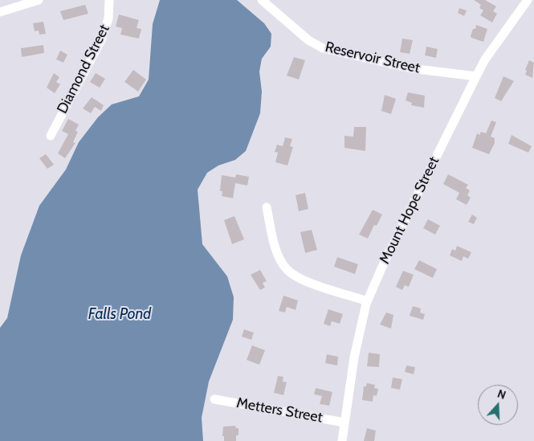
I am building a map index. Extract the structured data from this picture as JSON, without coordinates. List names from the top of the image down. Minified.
{"streets":{"street":["Reservoir Street","Diamond Street","Mount Hope Street","Metters Street"]},"crossings":[["Reservoir Street","Mount Hope Street"],["Mount Hope Street","Metters Street"]],"water":["Falls Pond"],"north":"top"}
